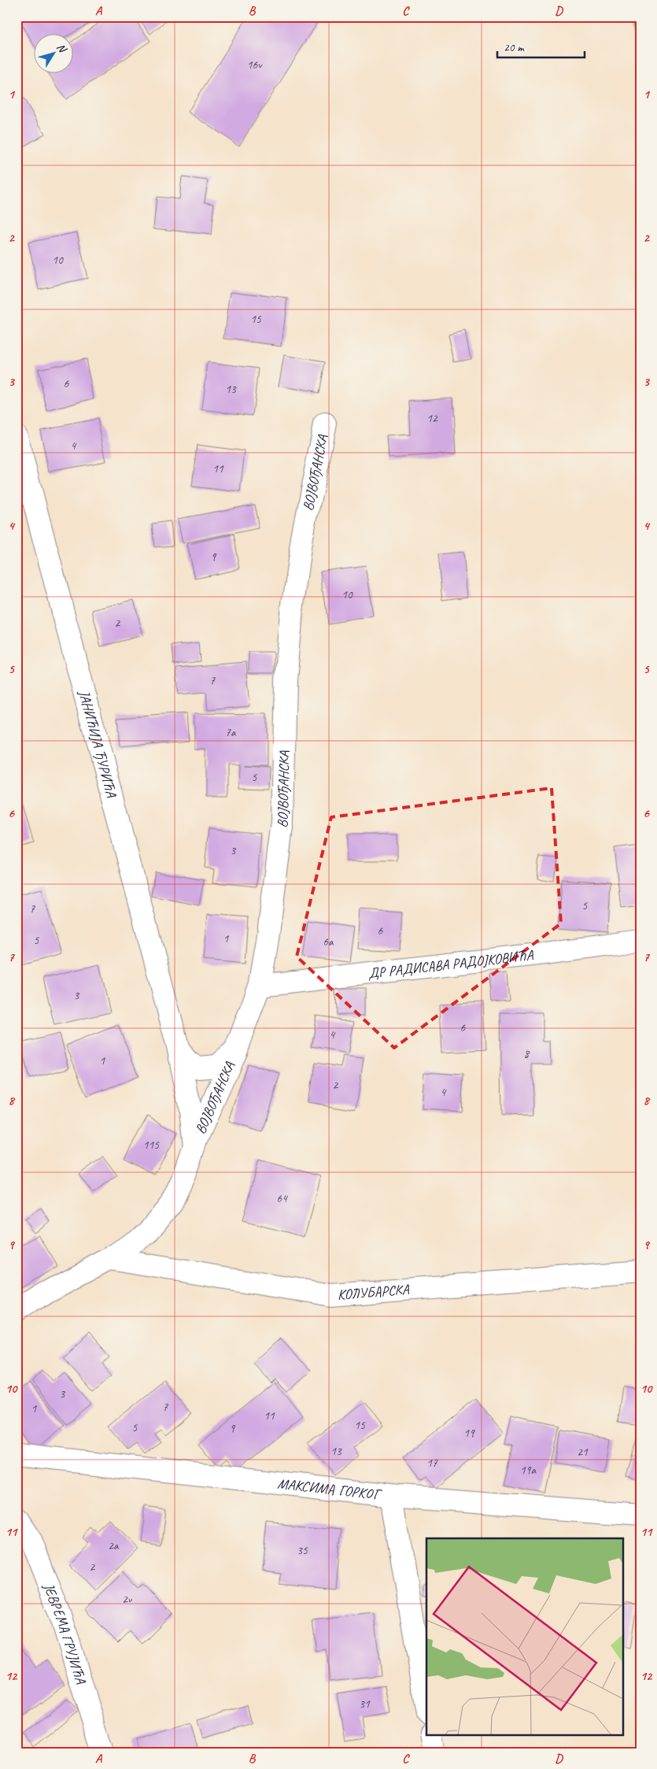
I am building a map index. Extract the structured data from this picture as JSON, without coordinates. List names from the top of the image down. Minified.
{"streets":{"street":["ВОЈВОЂАНСКА","ЈАНИЋИЈА ЂУРИЋА","ДР РАДИСАВА РАДОЈКОВИЋА","КОЛУБАРСКА","МАКСИМА ГОРКОГ","ЈЕВРЕМА ГРУЈИЋА"]},"crossings":[["ВОЈВОЂАНСКА","ЈАНИЋИЈА ЂУРИЋА"],["ВОЈВОЂАНСКА","ДР РАДИСАВА РАДОЈКОВИЋА"],["ЈАНИЋИЈА ЂУРИЋА","КОЛУБАРСКА"]],"house_numbers":["16v","10","15","6","13","12","4","11","9","10","2","7","7a","5","3","5","7","6","1","5","6a","3","6","4","8","1","2","4","115","64","3","7","1","11","15","5","9","19","13","21","17","19a","2a","35","2","2v","31"],"scale_bar":"20 m","north":"top right","grid":{"columns":["A","B","C","D"],"rows":["1","2","3","4","5","6","7","8","9","10","11","12"]}}
